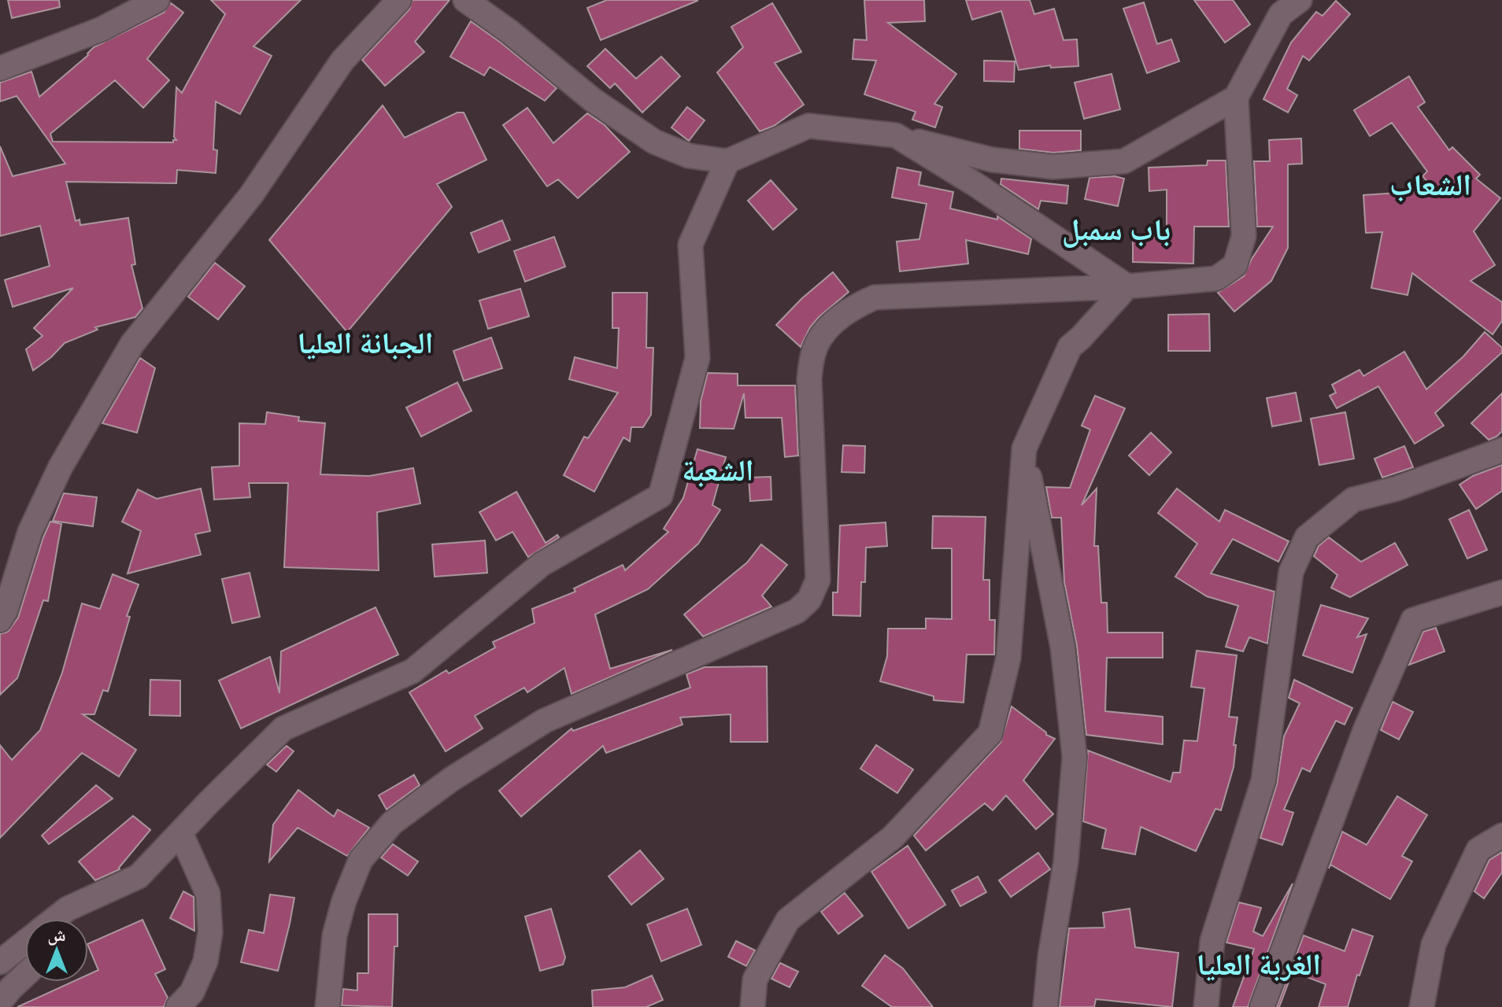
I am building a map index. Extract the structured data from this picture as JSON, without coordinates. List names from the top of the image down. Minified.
{"districts":["الشعاب","باب سمبل","الجبانة العليا","الشعبة","الغربة العليا"],"north":"top"}
